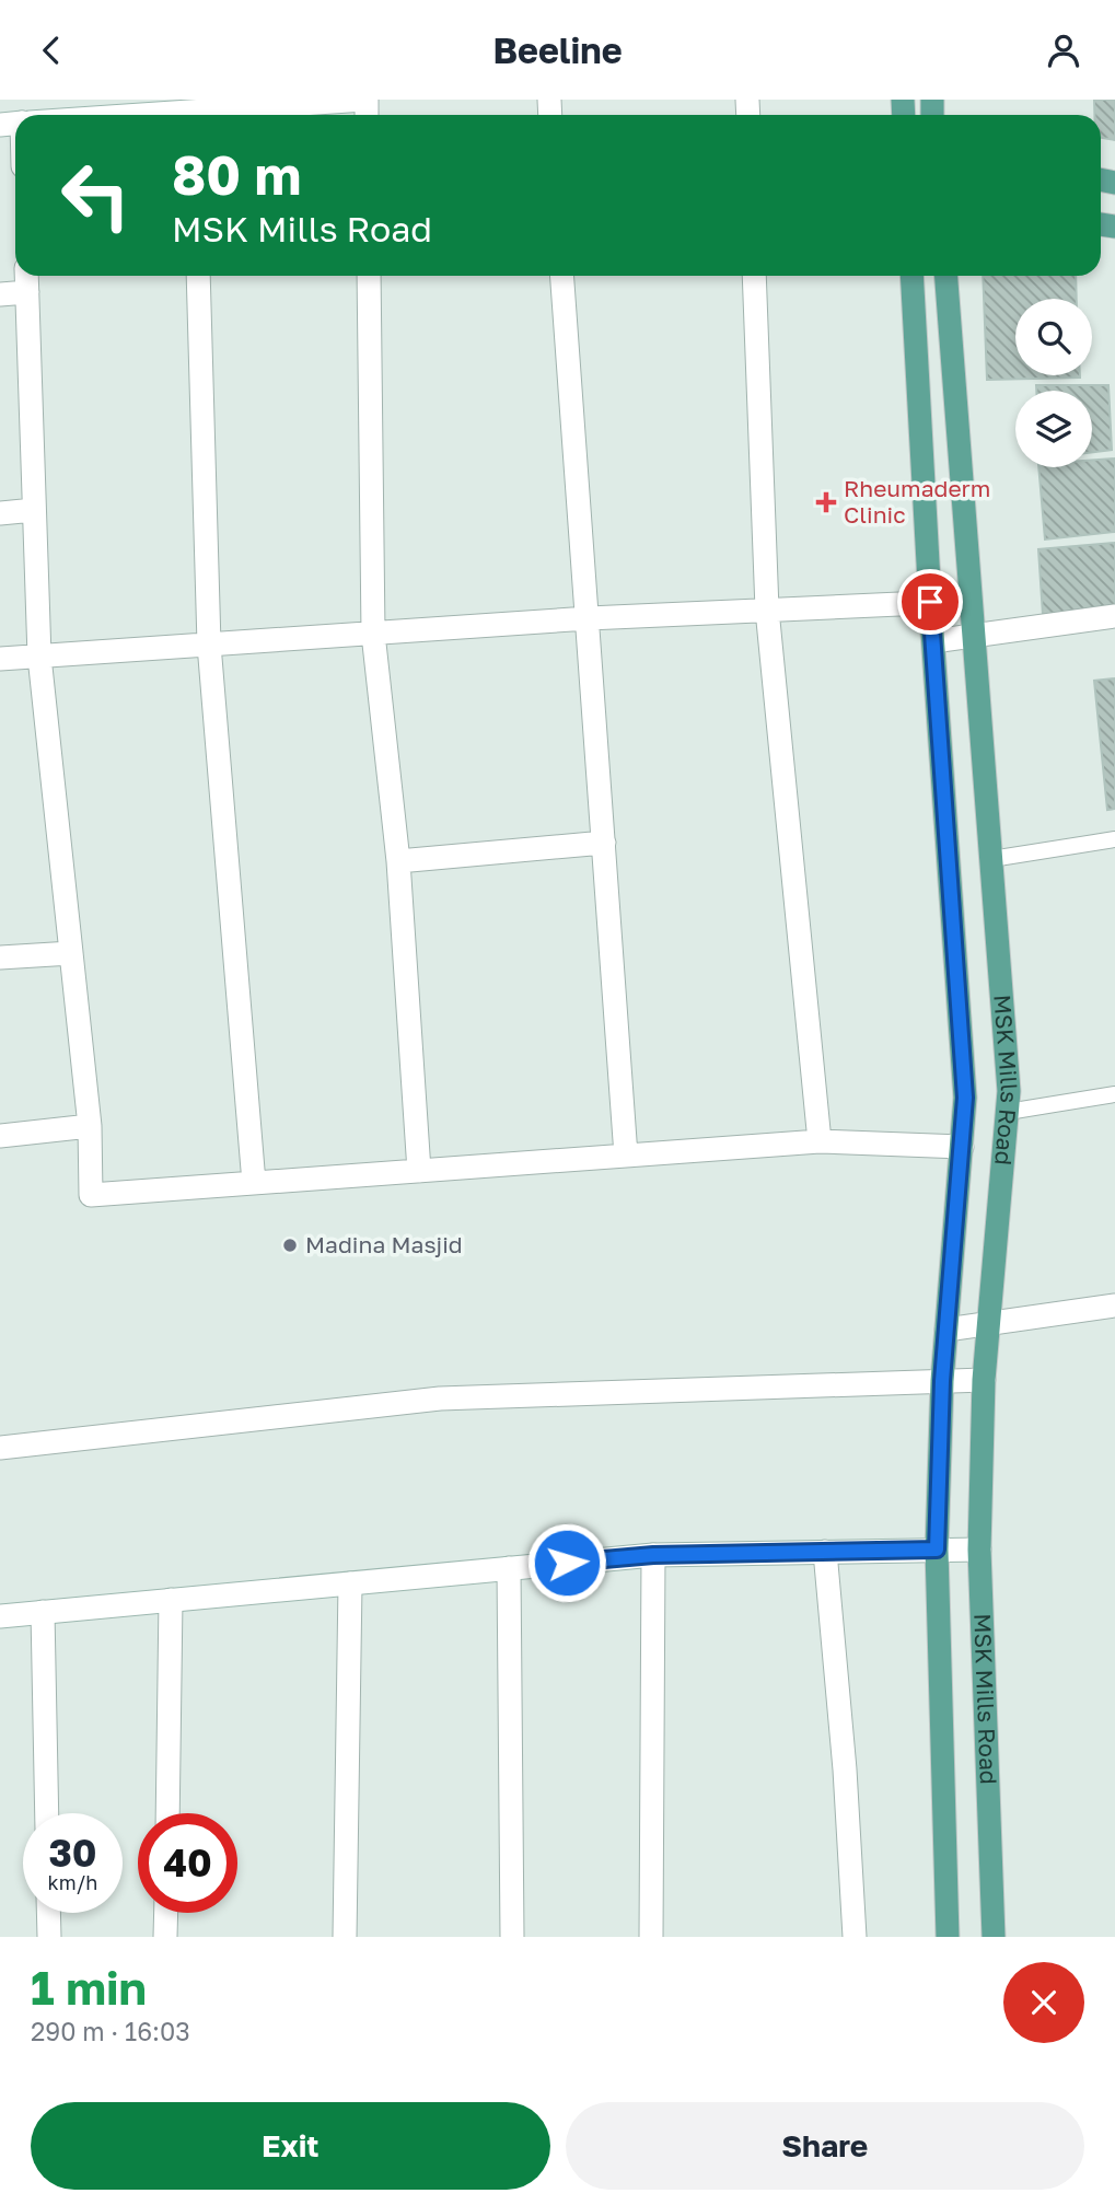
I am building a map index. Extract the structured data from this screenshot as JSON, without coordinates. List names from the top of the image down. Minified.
{"streets":{"main road":["MSK Mills Road"]},"places":{"health":["Rheumaderm Clinic"],"other":["Madina Masjid"]},"page":{"header":"Beeline","turn":["80 m","MSK Mills Road"],"speed":"30 km/h","limit":"40","heading":["1 min","290 m · 16:03"],"buttons":["Exit","Share"]}}
